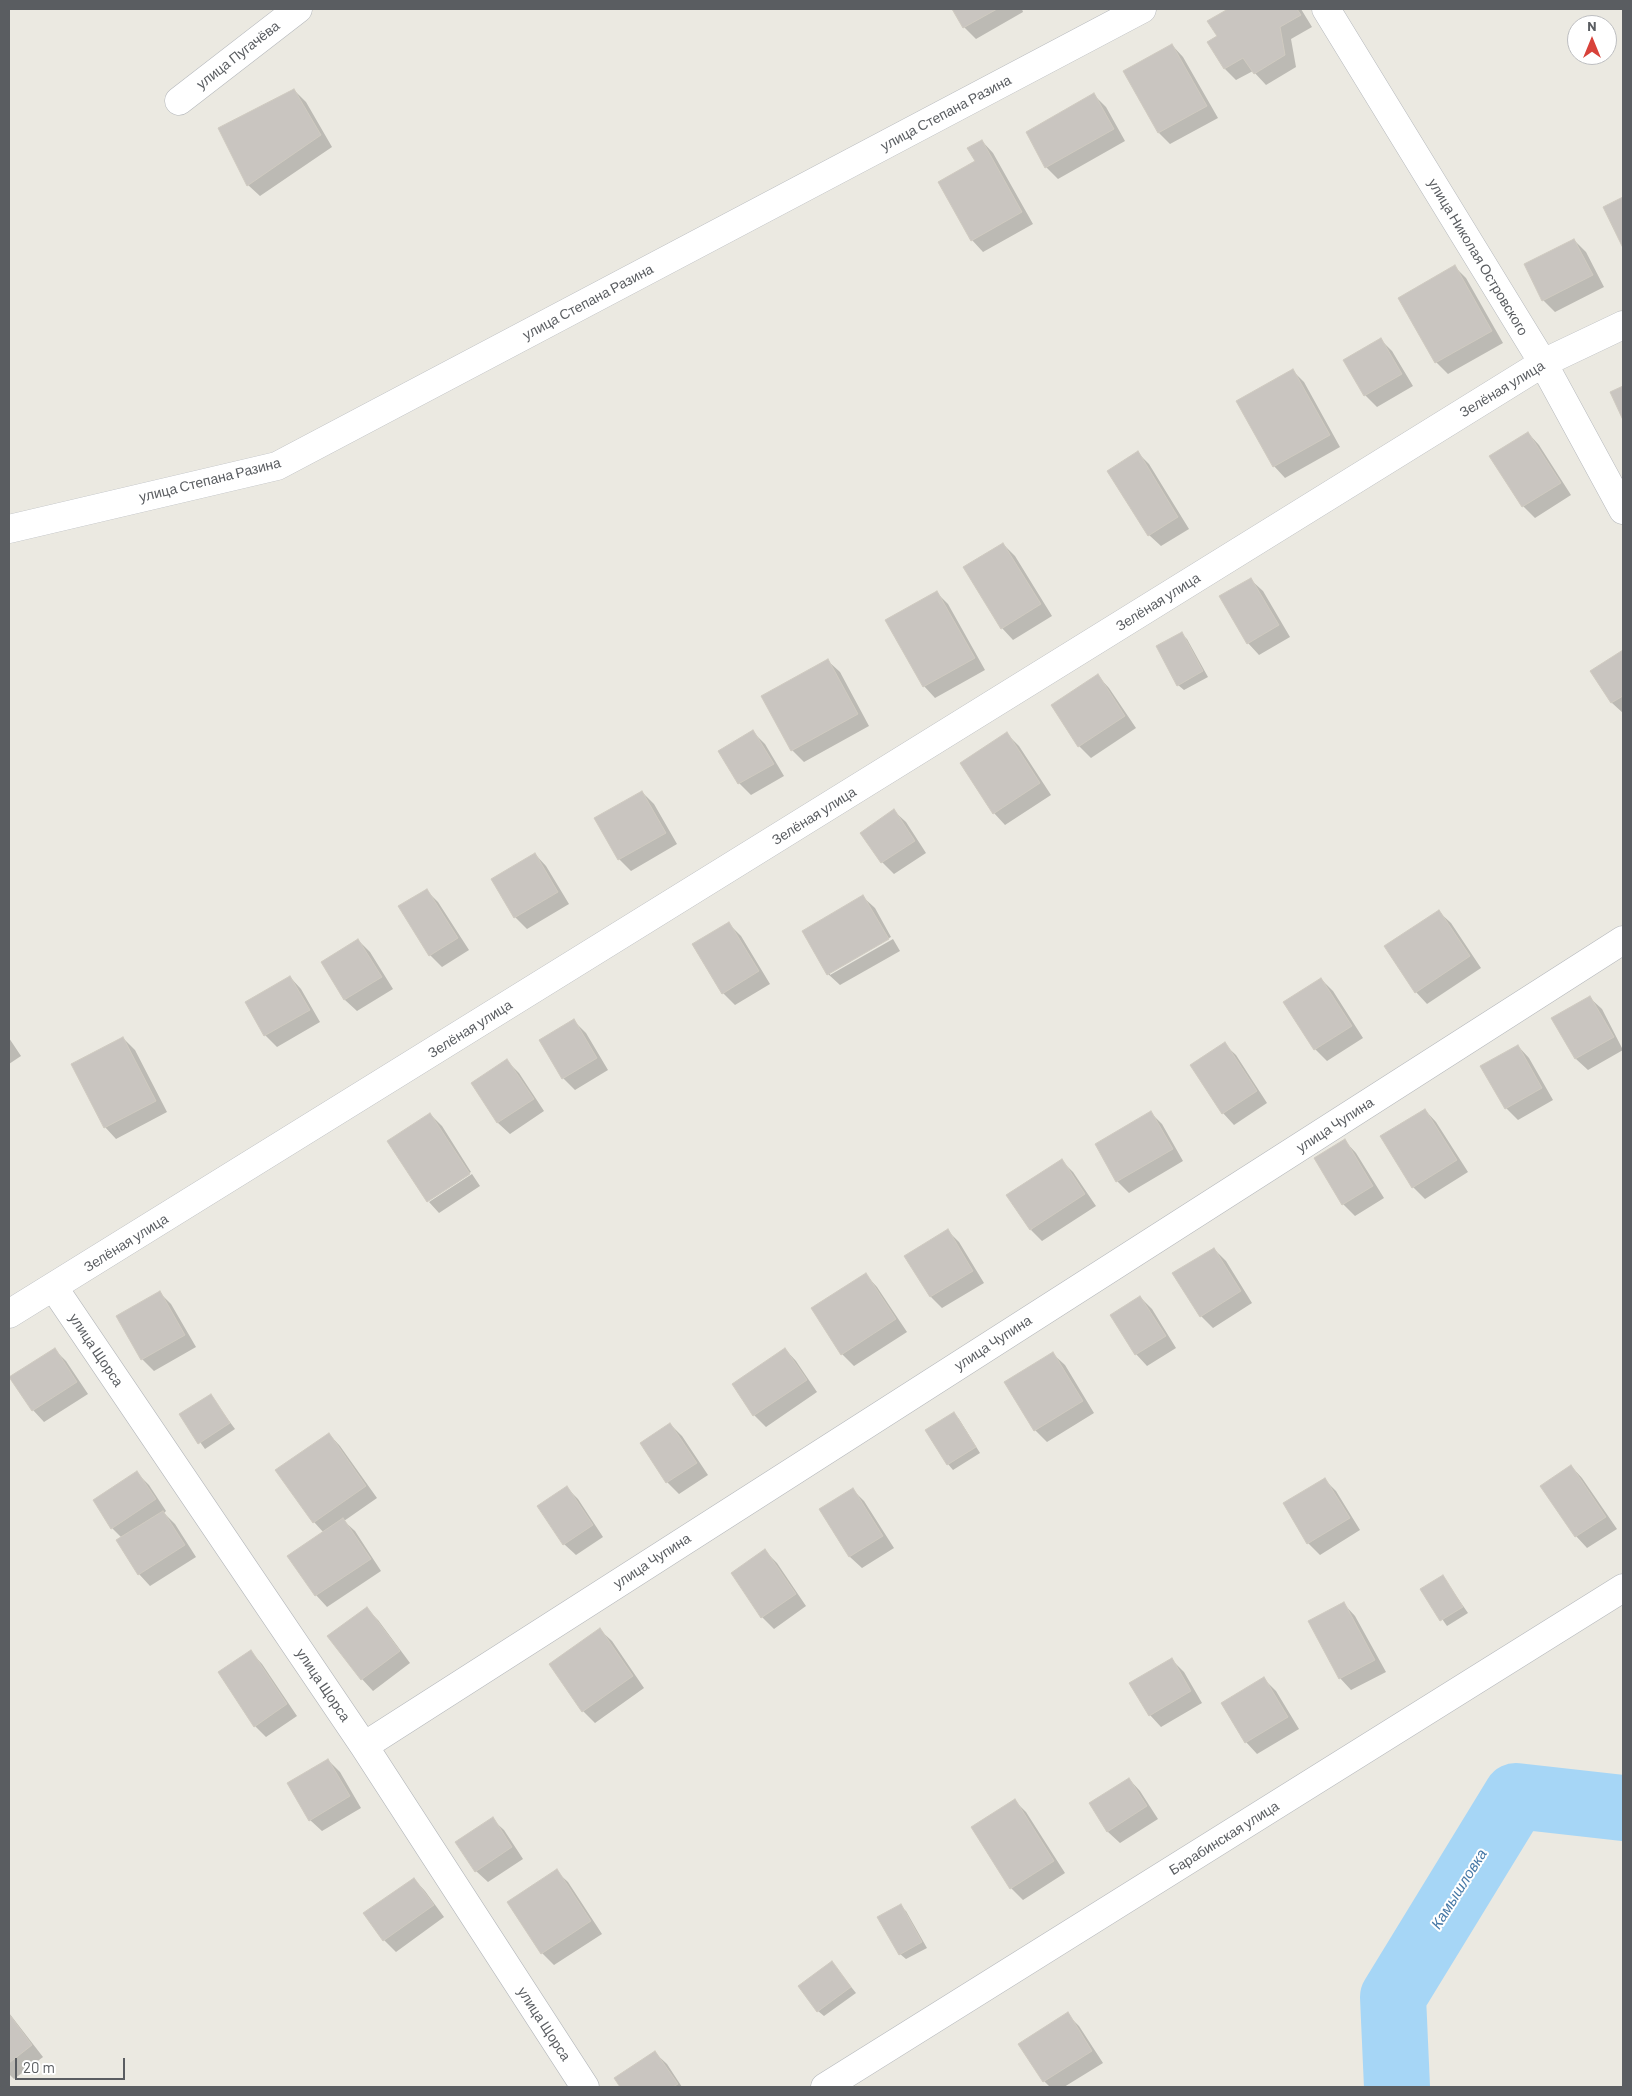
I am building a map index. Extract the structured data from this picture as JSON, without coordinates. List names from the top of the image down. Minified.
{"streets":{"street":["улица Пугачёва","улица Степана Разина","улица Николая Островского","Зелёная улица","улица Чупина","улица Щорса","Барабинская улица"]},"crossings":[["улица Николая Островского","Зелёная улица"],["Зелёная улица","улица Щорса"],["улица Чупина","улица Щорса"]],"water":["Камышловка"],"scale_bar":"20 m","north":"top"}
